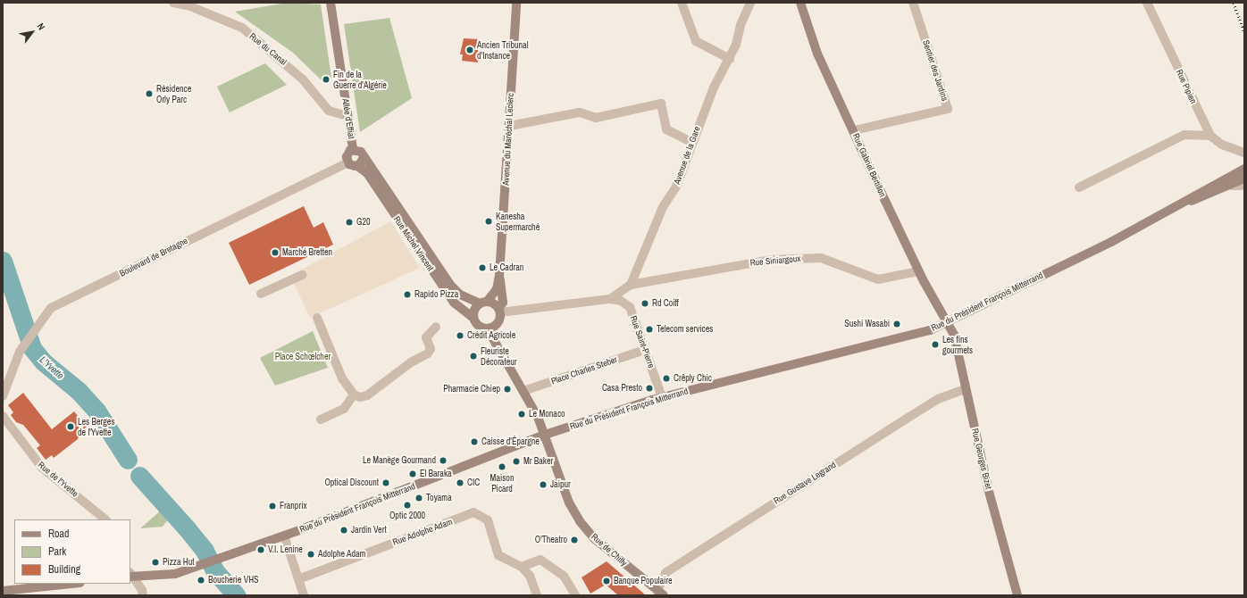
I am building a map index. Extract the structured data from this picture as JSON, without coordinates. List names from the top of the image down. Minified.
{"streets":{"main road":["Allée d'Effiat","Avenue du Maréchal Leclerc","Rue Gabriel Bertillon","Rue Michel Vincent","Rue du Président François Mitterrand","Rue Georges Bizet","Rue de Chilly"],"street":["Rue du Canal","Sentier des Jardins","Rue Pipien","Avenue de la Gare","Boulevard de Bretagne","Rue Siniargoux","Rue Saint-Pierre","Place Charles Steber","Rue de l'Yvette","Rue Gustave Legrand","Rue Adolphe Adam"]},"crossings":[["Rue du Canal","Allée d'Effiat"],["Sentier des Jardins","Rue Gabriel Bertillon"],["Allée d'Effiat","Rue Michel Vincent"],["Allée d'Effiat","Boulevard de Bretagne"],["Avenue du Maréchal Leclerc","Rue Michel Vincent"],["Avenue de la Gare","Rue Siniargoux"],["Rue Gabriel Bertillon","Rue Siniargoux"],["Rue Gabriel Bertillon","Rue du Président François Mitterrand"],["Rue Gabriel Bertillon","Rue Georges Bizet"],["Rue Michel Vincent","Boulevard de Bretagne"],["Rue du Président François Mitterrand","Rue Saint-Pierre"],["Rue du Président François Mitterrand","Rue Georges Bizet"],["Rue du Président François Mitterrand","Rue de Chilly"],["Rue Saint-Pierre","Place Charles Steber"],["Rue Georges Bizet","Rue Gustave Legrand"],["Rue Gustave Legrand","Rue de Chilly"]],"water":["L'Yvette"],"parks":["Place Schœlcher"],"places":["Ancien Tribunal d'Instance","Fin de la Guerre d'Algérie","Résidence Orly Parc","Kanesha Supermarché","G20","Marché Bretten","Le Cadran","Rapido Pizza","Rd Coiff","Sushi Wasabi","Telecom services","Crédit Agricole","Les fins gourmets","Fleuriste Décorateur","Crêply Chic","Casa Presto","Pharmacie Chiep","Le Monaco","Les Berges de l'Yvette","Caisse d'Épargne","Le Manège Gourmand","Mr Baker","Maison Picard","El Baraka","Optical Discount","CIC","Jaipur","Toyama","Optic 2000","Franprix","Jardin Vert","O'Theatro","V.I. Lenine","Adolphe Adam","Pizza Hut","Boucherie VHS","Banque Populaire"],"legend":["Road","Park","Building"],"north":"top right"}
